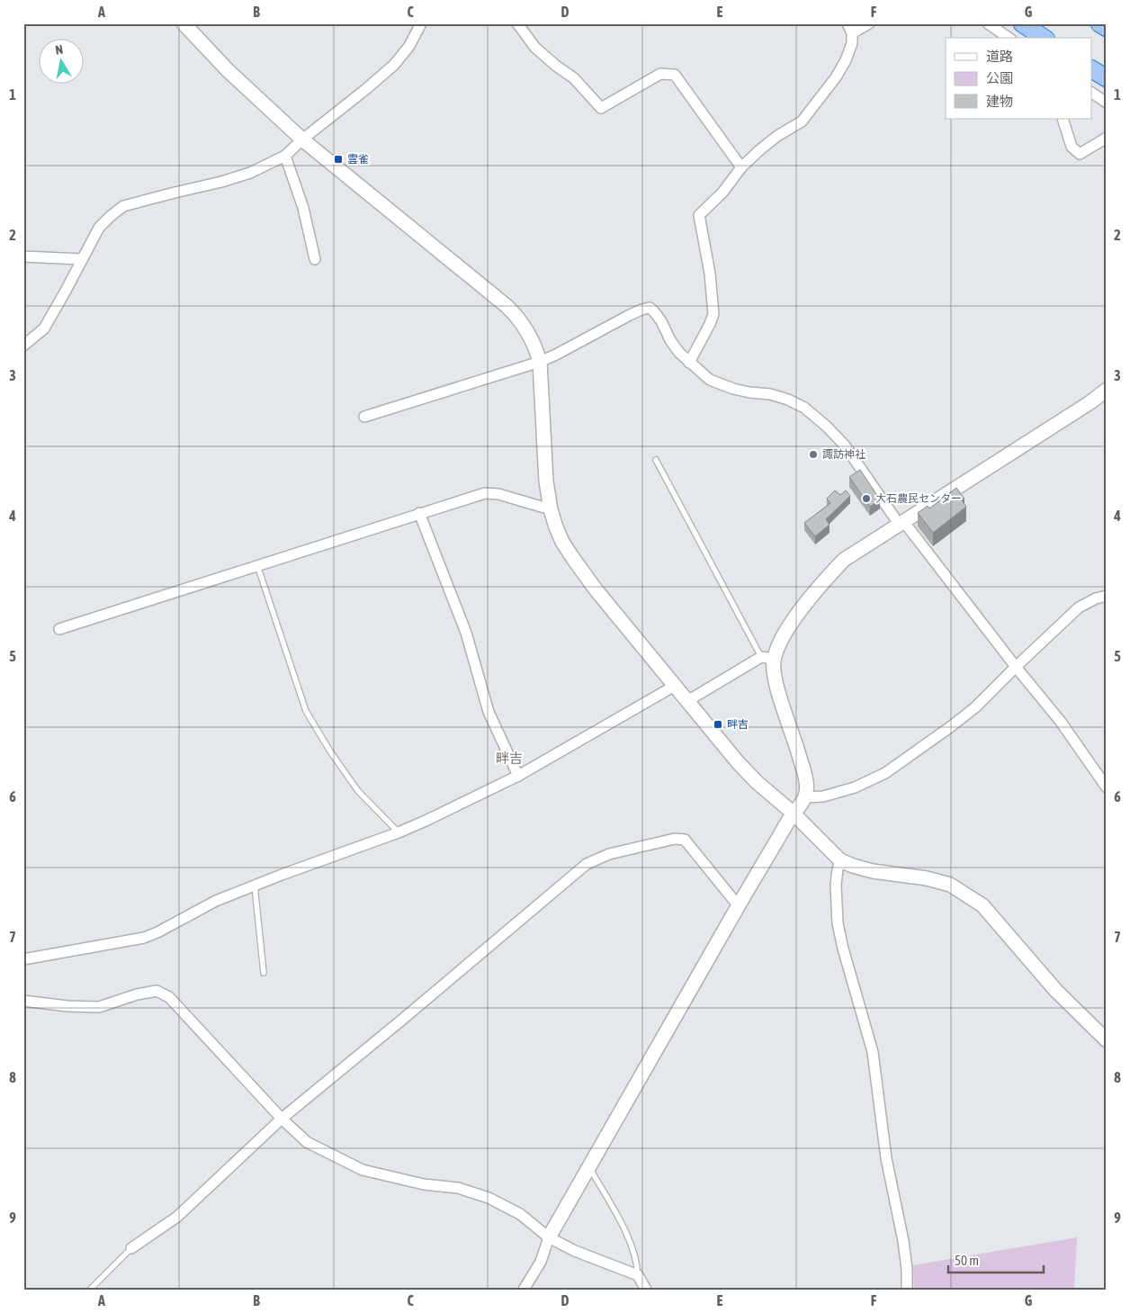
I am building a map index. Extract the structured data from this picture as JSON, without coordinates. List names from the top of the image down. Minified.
{"districts":["畔吉"],"places":{"transit":["雲雀","畔吉"],"other":["諏訪神社","大石農民センター"]},"legend":["道路","公園","建物"],"scale_bar":"50 m","north":"top","grid":{"columns":["A","B","C","D","E","F","G"],"rows":["1","2","3","4","5","6","7","8","9"]}}
